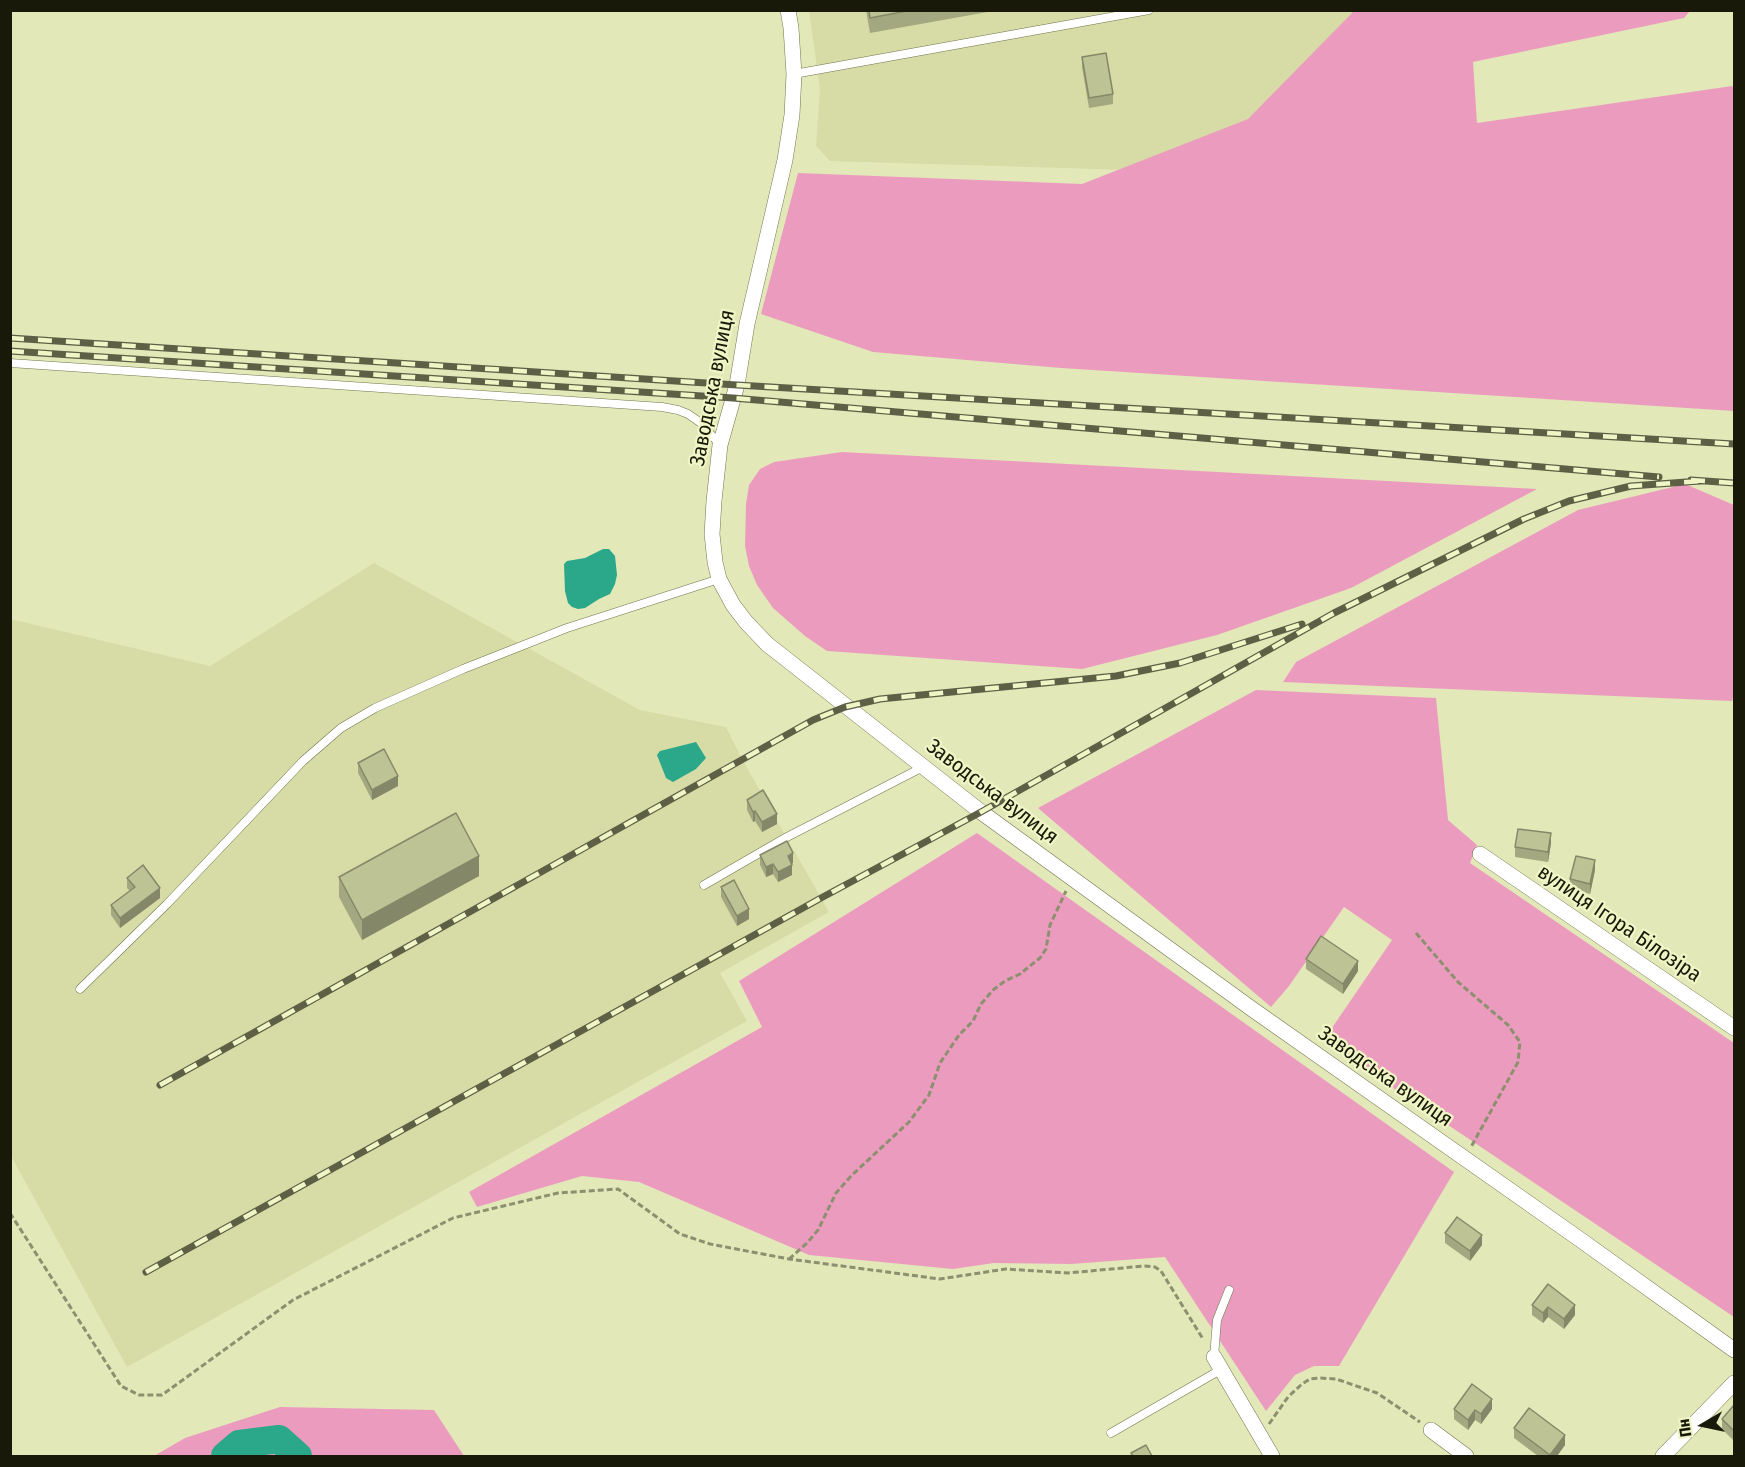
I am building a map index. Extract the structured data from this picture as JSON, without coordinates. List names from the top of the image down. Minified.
{"streets":{"street":["Заводська вулиця","вулиця Ігора Білозіра"]},"north":"left"}
